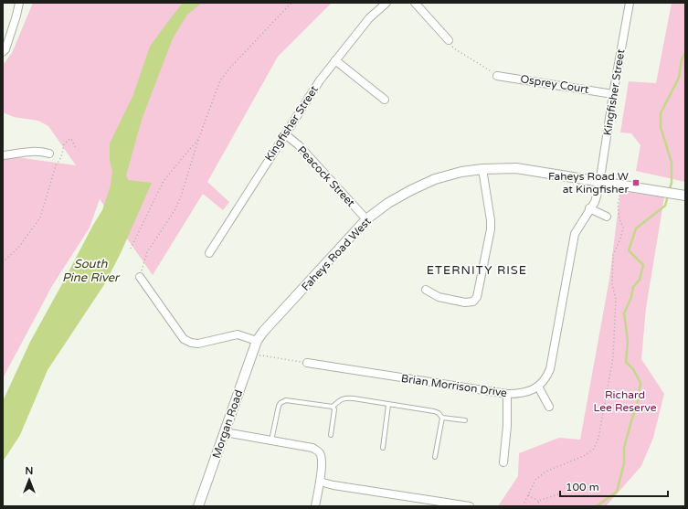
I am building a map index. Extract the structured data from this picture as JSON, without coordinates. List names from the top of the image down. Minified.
{"streets":{"street":["Osprey Court","Kingfisher Street","Peacock Street","Faheys Road West","Brian Morrison Drive","Morgan Road"]},"crossings":[["Osprey Court","Kingfisher Street"],["Kingfisher Street","Peacock Street"],["Kingfisher Street","Faheys Road West"],["Peacock Street","Faheys Road West"],["Faheys Road West","Morgan Road"]],"districts":["ETERNITY RISE"],"water":["South Pine River"],"parks":["Richard Lee Reserve"],"places":{"transit":["Faheys Road W at Kingfisher"]},"scale_bar":"100 m","north":"top"}
